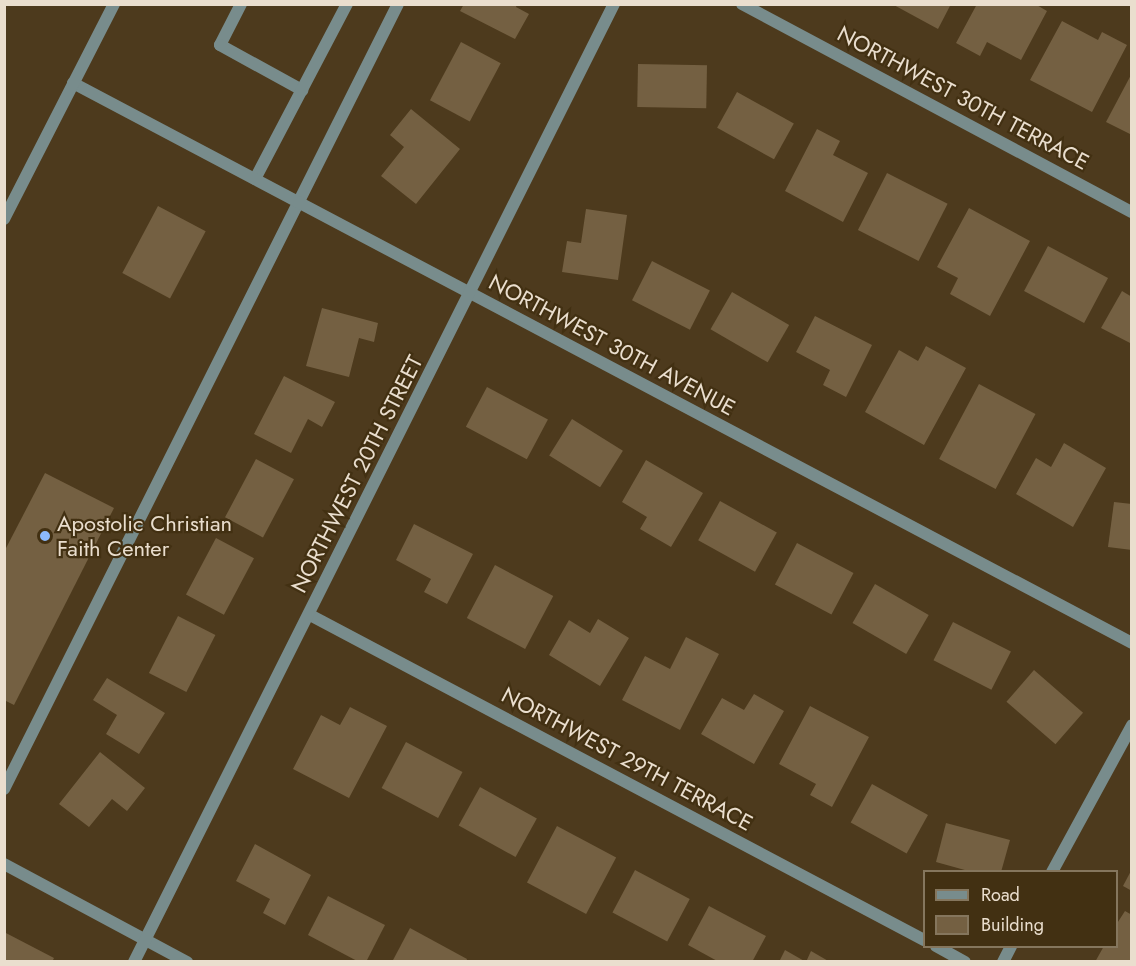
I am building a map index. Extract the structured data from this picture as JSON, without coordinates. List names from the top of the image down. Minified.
{"streets":{"street":["NORTHWEST 30TH TERRACE","NORTHWEST 30TH AVENUE","NORTHWEST 20TH STREET","NORTHWEST 29TH TERRACE"]},"crossings":[["NORTHWEST 30TH AVENUE","NORTHWEST 20TH STREET"],["NORTHWEST 20TH STREET","NORTHWEST 29TH TERRACE"]],"places":["Apostolic Christian Faith Center"],"legend":["Road","Building"]}
